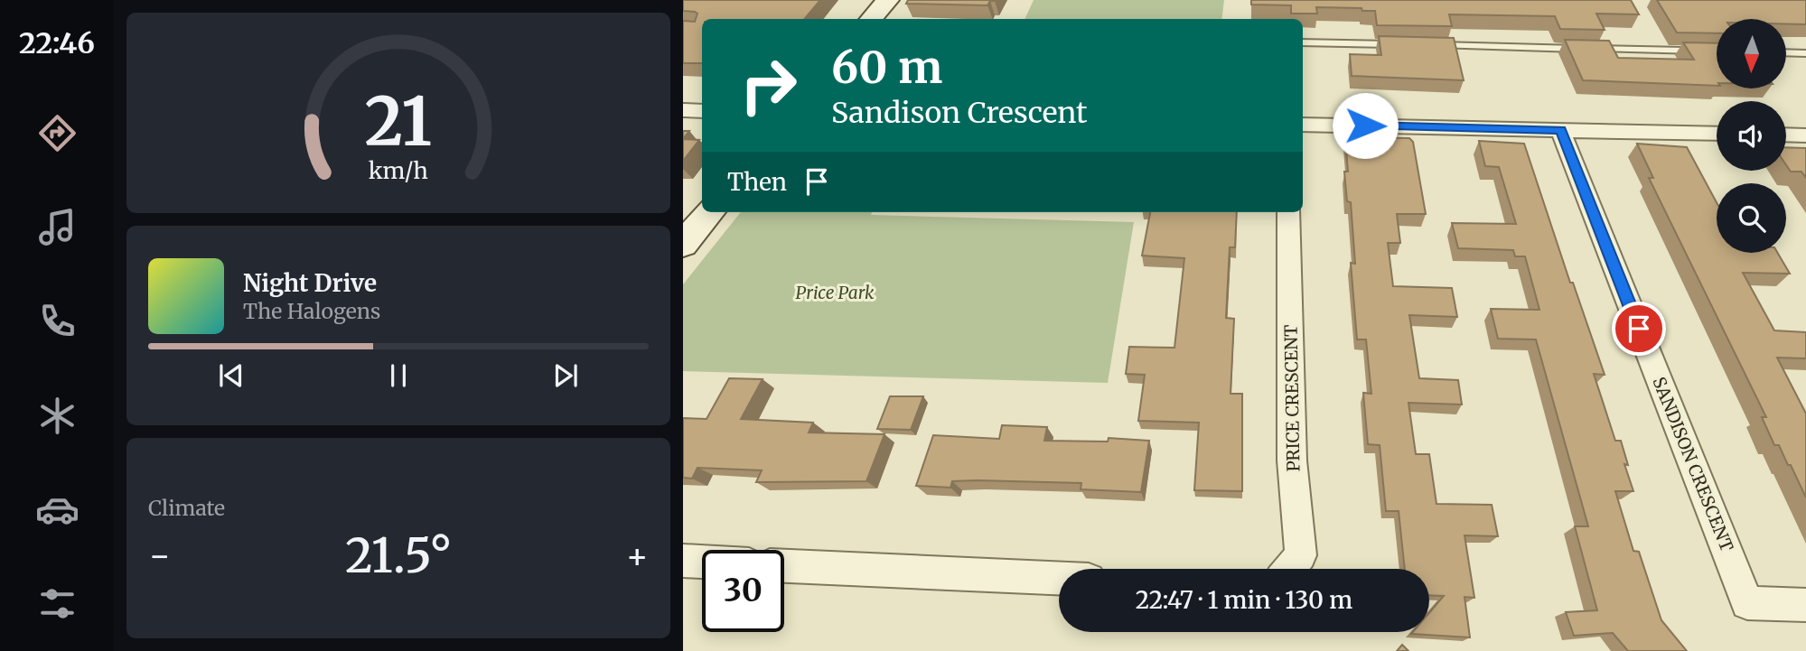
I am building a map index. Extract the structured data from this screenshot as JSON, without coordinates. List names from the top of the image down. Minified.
{"streets":{"street":["PRICE CRESCENT","SANDISON CRESCENT"]},"parks":["Price Park"],"north":"bottom","page":{"tabs":"22:46","turn":["60 m","Sandison Crescent"],"then":"Then","song":["Night Drive","The Halogens"],"tile":"Climate","heat":["−","21.5°","+"],"limit":"30","trip":"22:47 · 1 min · 130 m","gauge":["21","km/h"]}}
